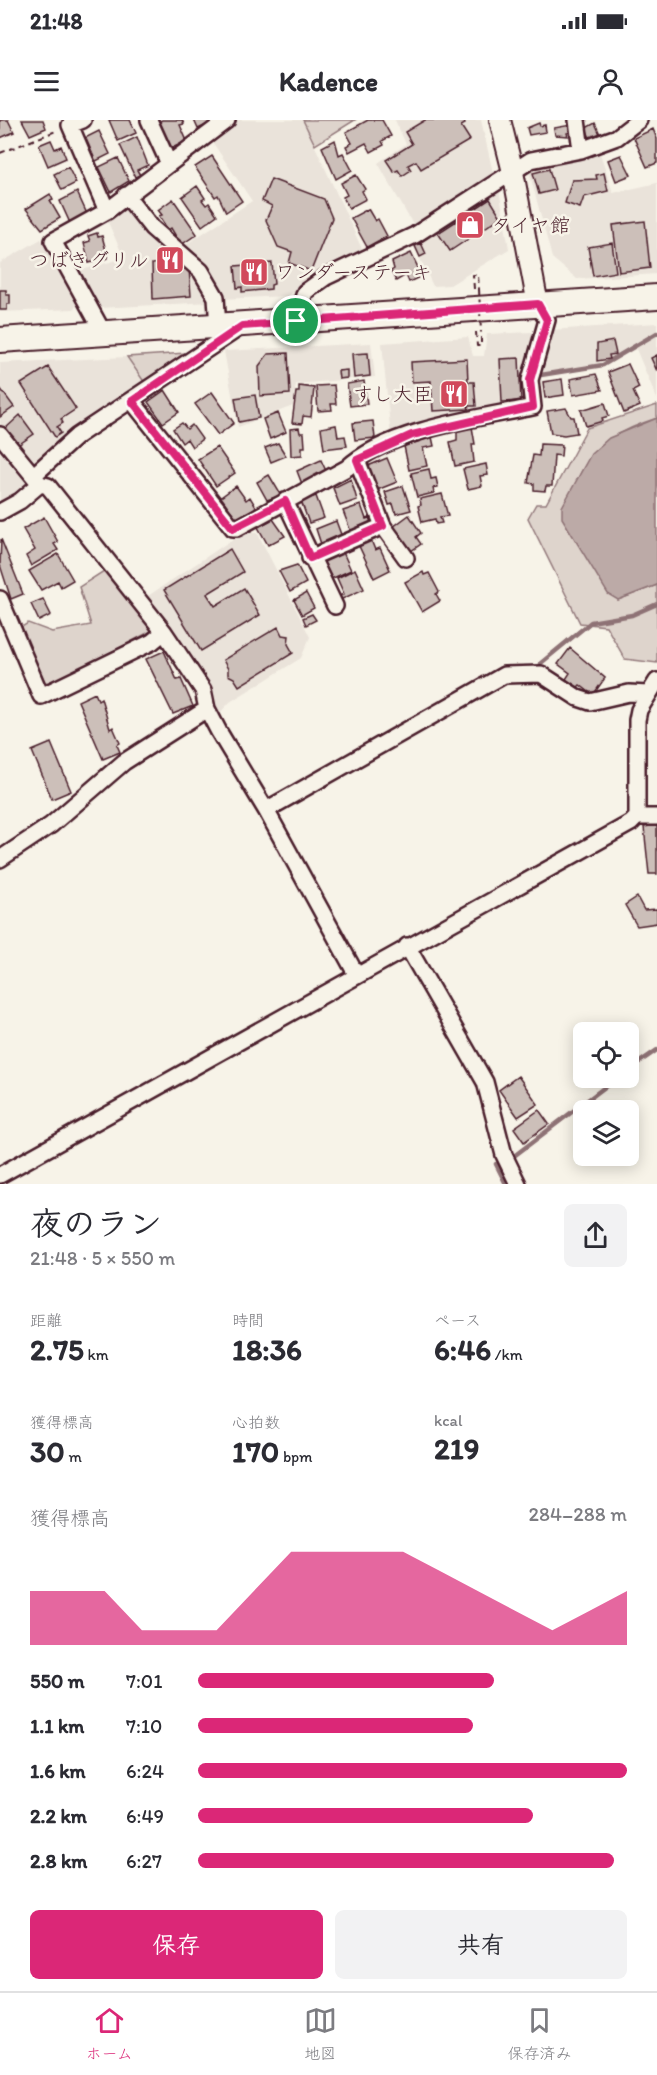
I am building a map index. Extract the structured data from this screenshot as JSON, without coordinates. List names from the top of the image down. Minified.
{"places":{"shop":["タイヤ館"],"restaurant":["つばきグリル","ワンダーステーキ","すし大臣"]},"page":{"status":"21:48","header":"Kadence","heading":["夜のラン","21:48 · 5 × 550 m"],"stats":[["距離","2.75 km"],["時間","18:36"],["ペース","6:46 /km"],["獲得標高","30 m"],["心拍数","170 bpm"],["kcal","219"]],"chart":["獲得標高","284–288 m"],"list":[{"name":"550 m","note":"7:01"},{"name":"1.1 km","note":"7:10"},{"name":"1.6 km","note":"6:24"},{"name":"2.2 km","note":"6:49"},{"name":"2.8 km","note":"6:27"}],"buttons":["保存","共有"],"tabs":["ホーム","地図","保存済み"]}}
